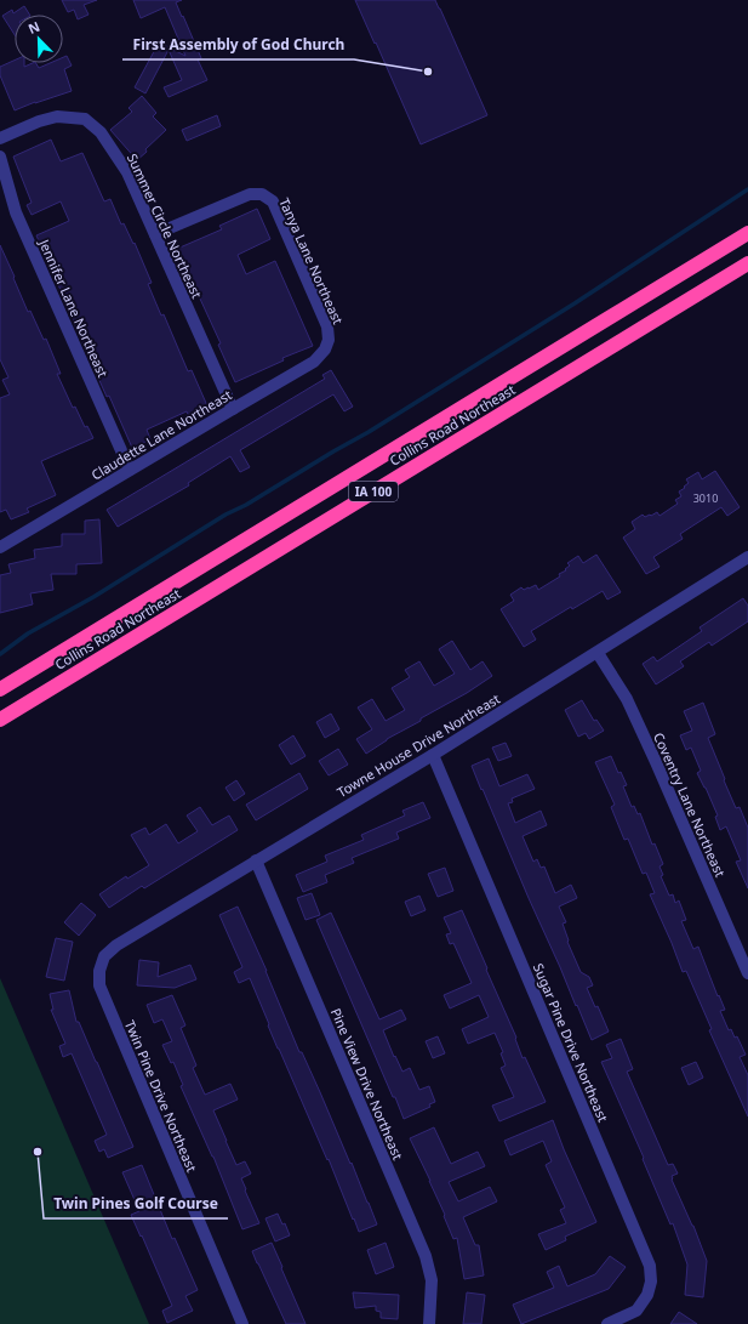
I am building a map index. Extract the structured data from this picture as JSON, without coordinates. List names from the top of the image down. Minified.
{"streets":{"highway":["Collins Road Northeast","IA 100"],"street":["Summer Circle Northeast","Tanya Lane Northeast","Jennifer Lane Northeast","Claudette Lane Northeast","Towne House Drive Northeast","Coventry Lane Northeast","Sugar Pine Drive Northeast","Pine View Drive Northeast","Twin Pine Drive Northeast"]},"crossings":[["Summer Circle Northeast","Tanya Lane Northeast"],["Summer Circle Northeast","Claudette Lane Northeast"],["Tanya Lane Northeast","Claudette Lane Northeast"],["Jennifer Lane Northeast","Claudette Lane Northeast"],["Towne House Drive Northeast","Coventry Lane Northeast"],["Towne House Drive Northeast","Sugar Pine Drive Northeast"],["Towne House Drive Northeast","Pine View Drive Northeast"],["Towne House Drive Northeast","Twin Pine Drive Northeast"]],"places":["First Assembly of God Church","Twin Pines Golf Course"],"house_numbers":["3010"],"north":"top left"}
